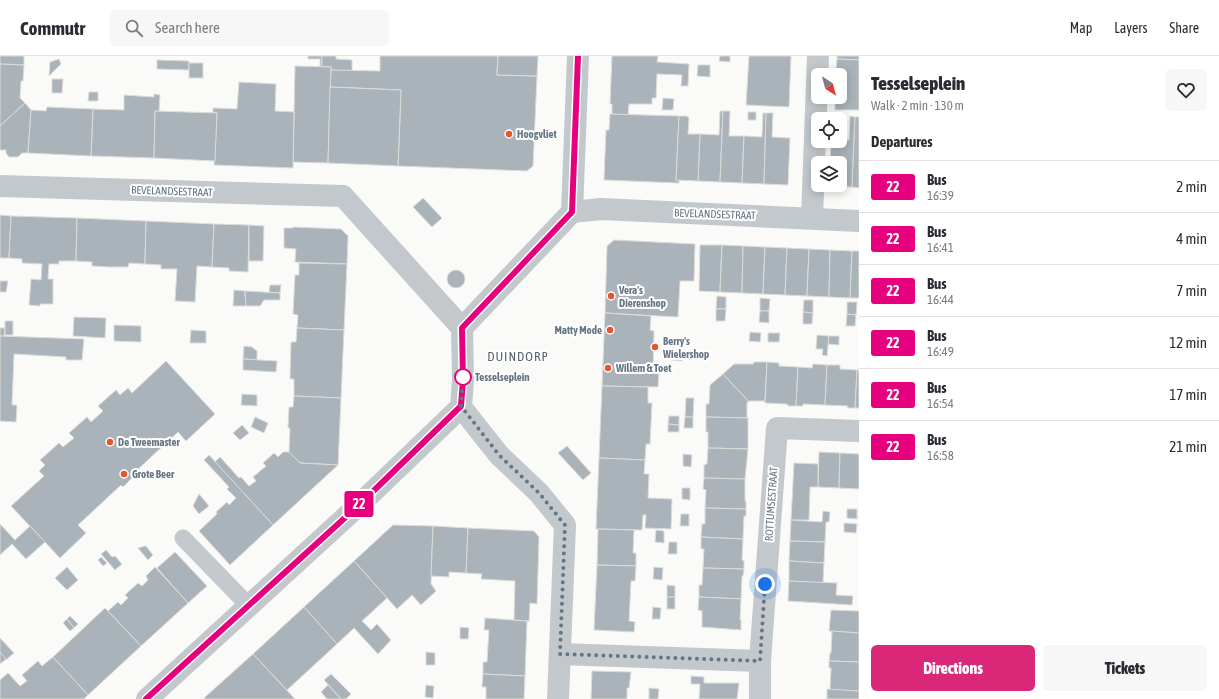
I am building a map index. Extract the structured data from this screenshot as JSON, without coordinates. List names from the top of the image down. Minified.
{"streets":{"street":["BEVELANDSESTRAAT","ROTTUMSESTRAAT"]},"districts":["DUINDORP"],"places":["Hoogvliet","Vera's Dierenshop","Matty Mode","Berry's Wielershop","Willem & Toet","Tesselseplein","De Tweemaster","Grote Beer"],"lines":["bus line 22"],"north":"bottom right","page":{"header":"Commutr","search":"Search here","nav":["Map","Layers","Share"],"on_map":"22","heading":[["Tesselseplein","Walk · 2 min · 130 m"],"Departures"],"list":[{"mark":"22","name":"Bus","note":"16:39","value":"2 min"},{"mark":"22","name":"Bus","note":"16:41","value":"4 min"},{"mark":"22","name":"Bus","note":"16:44","value":"7 min"},{"mark":"22","name":"Bus","note":"16:49","value":"12 min"},{"mark":"22","name":"Bus","note":"16:54","value":"17 min"},{"mark":"22","name":"Bus","note":"16:58","value":"21 min"}],"buttons":["Directions","Tickets"]}}
